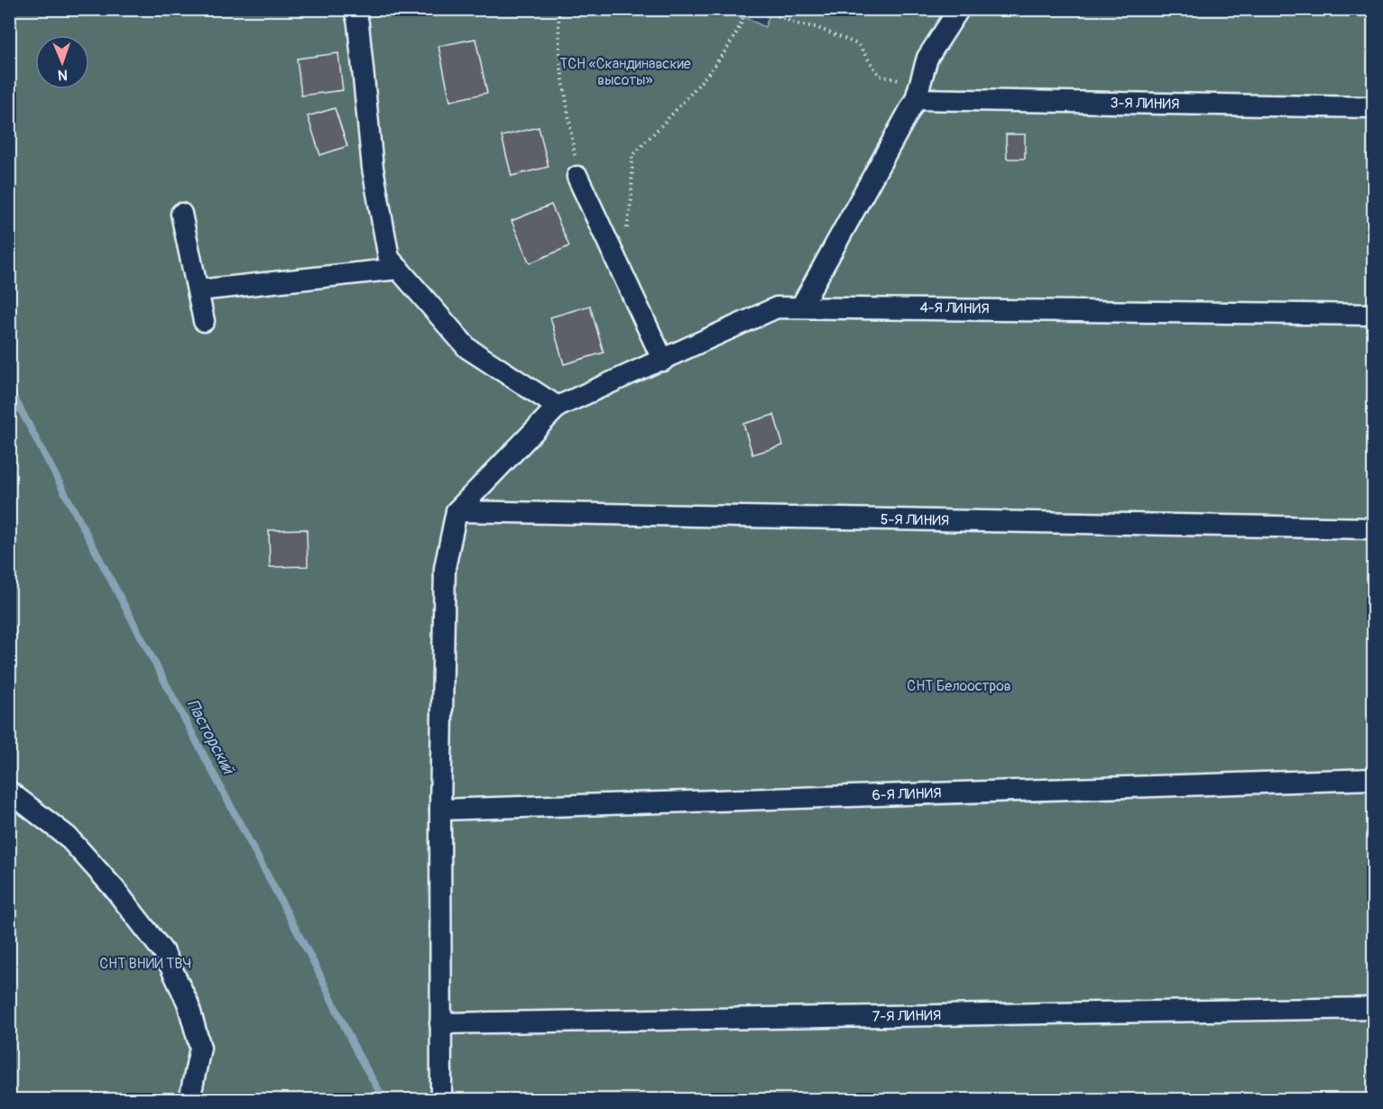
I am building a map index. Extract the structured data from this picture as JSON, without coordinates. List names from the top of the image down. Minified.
{"streets":{"street":["3-Я ЛИНИЯ","4-Я ЛИНИЯ","5-Я ЛИНИЯ","6-Я ЛИНИЯ","7-Я ЛИНИЯ"]},"water":["Пасторский"],"parks":["ТСН «Скандинавские высоты»","СНТ Белоостров","СНТ ВНИИ ТВЧ"],"north":"bottom"}
